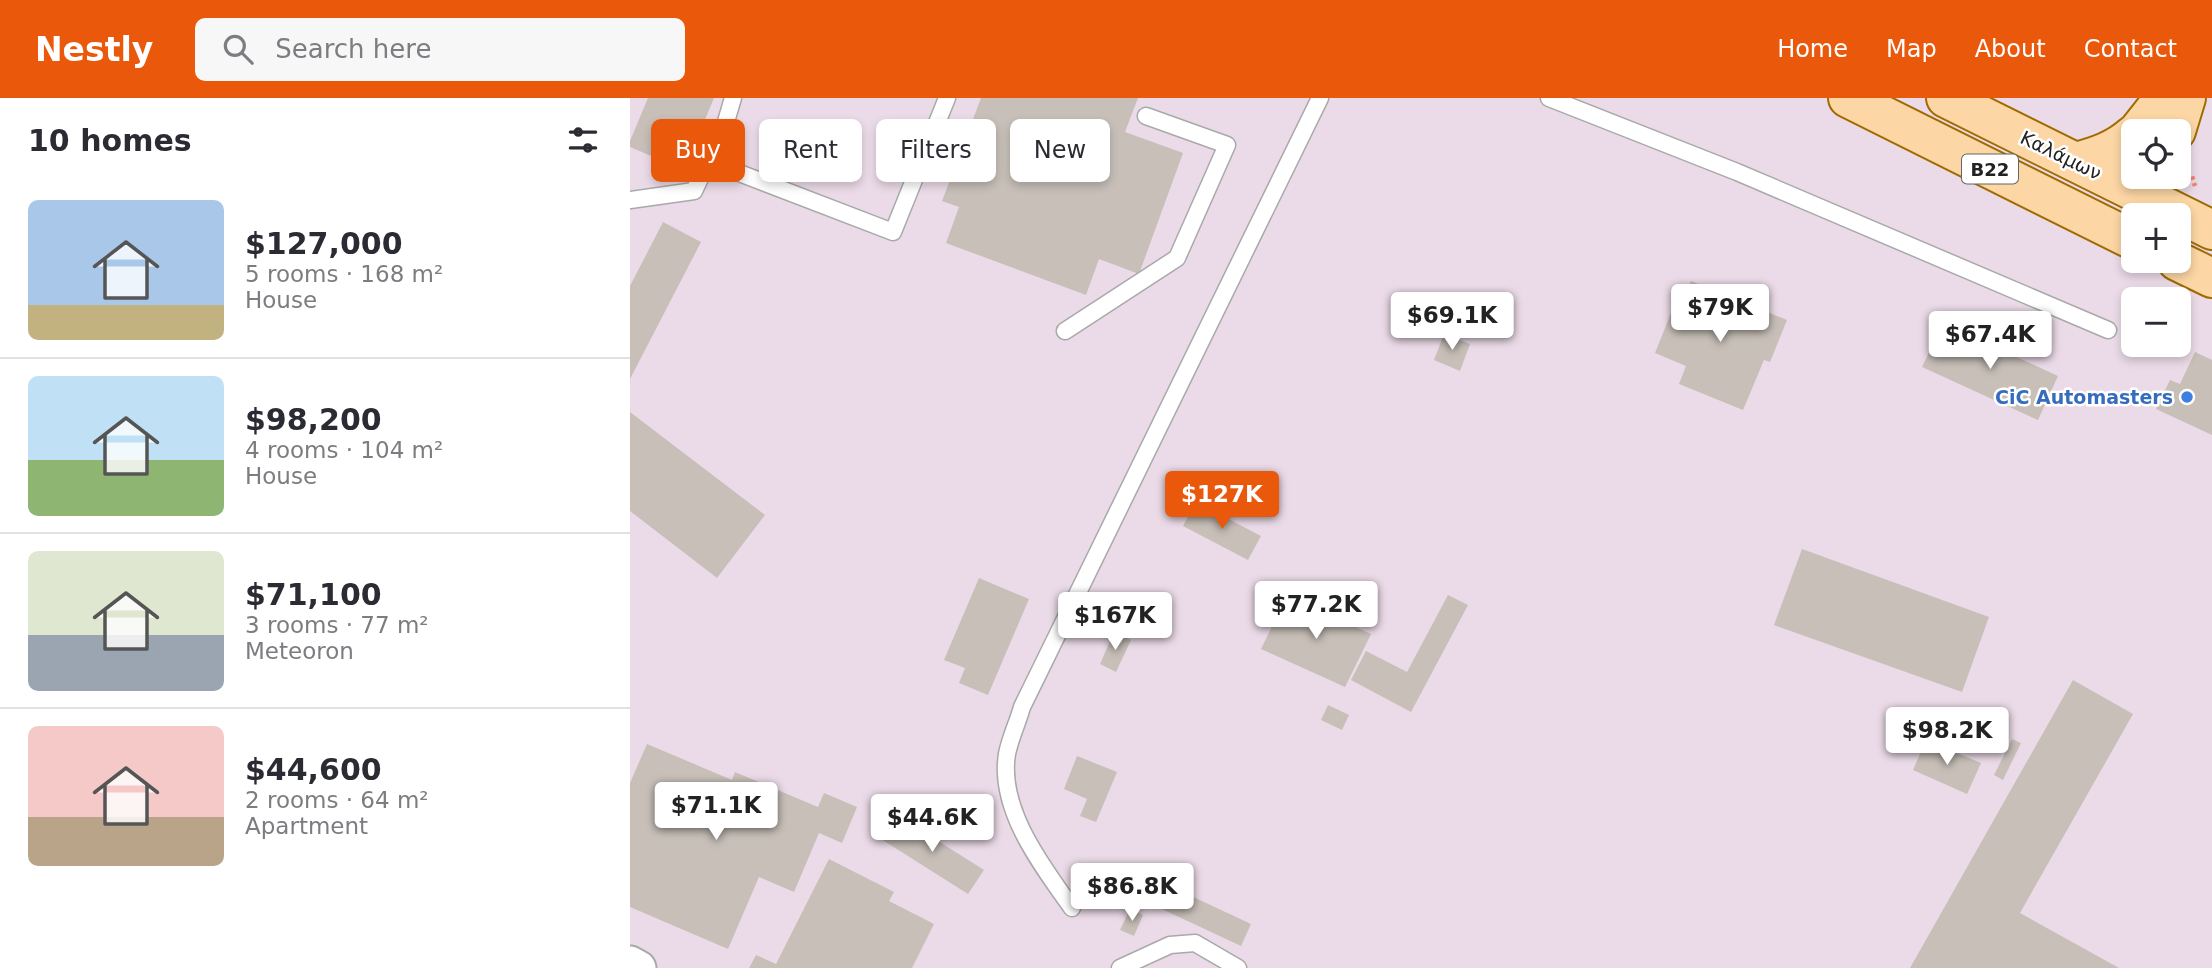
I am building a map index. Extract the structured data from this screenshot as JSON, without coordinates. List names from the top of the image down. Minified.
{"streets":{"main road":["Καλάμων","B22"]},"places":["CiC Automasters"],"page":{"header":"Nestly","search":"Search here","nav":["Home","Map","About","Contact"],"heading":"10 homes","map_buttons":["+","−"],"chip":["Buy","Rent","Filters","New"],"list":[{"name":"$127,000","note":"5 rooms · 168 m² · House"},{"name":"$98,200","note":"4 rooms · 104 m² · House"},{"name":"$71,100","note":"3 rooms · 77 m² · Meteoron"},{"name":"$44,600","note":"2 rooms · 64 m² · Apartment"}],"price":["$79K","$69.1K","$67.4K","$127K","$77.2K","$167K","$98.2K","$71.1K","$44.6K","$86.8K"]}}
